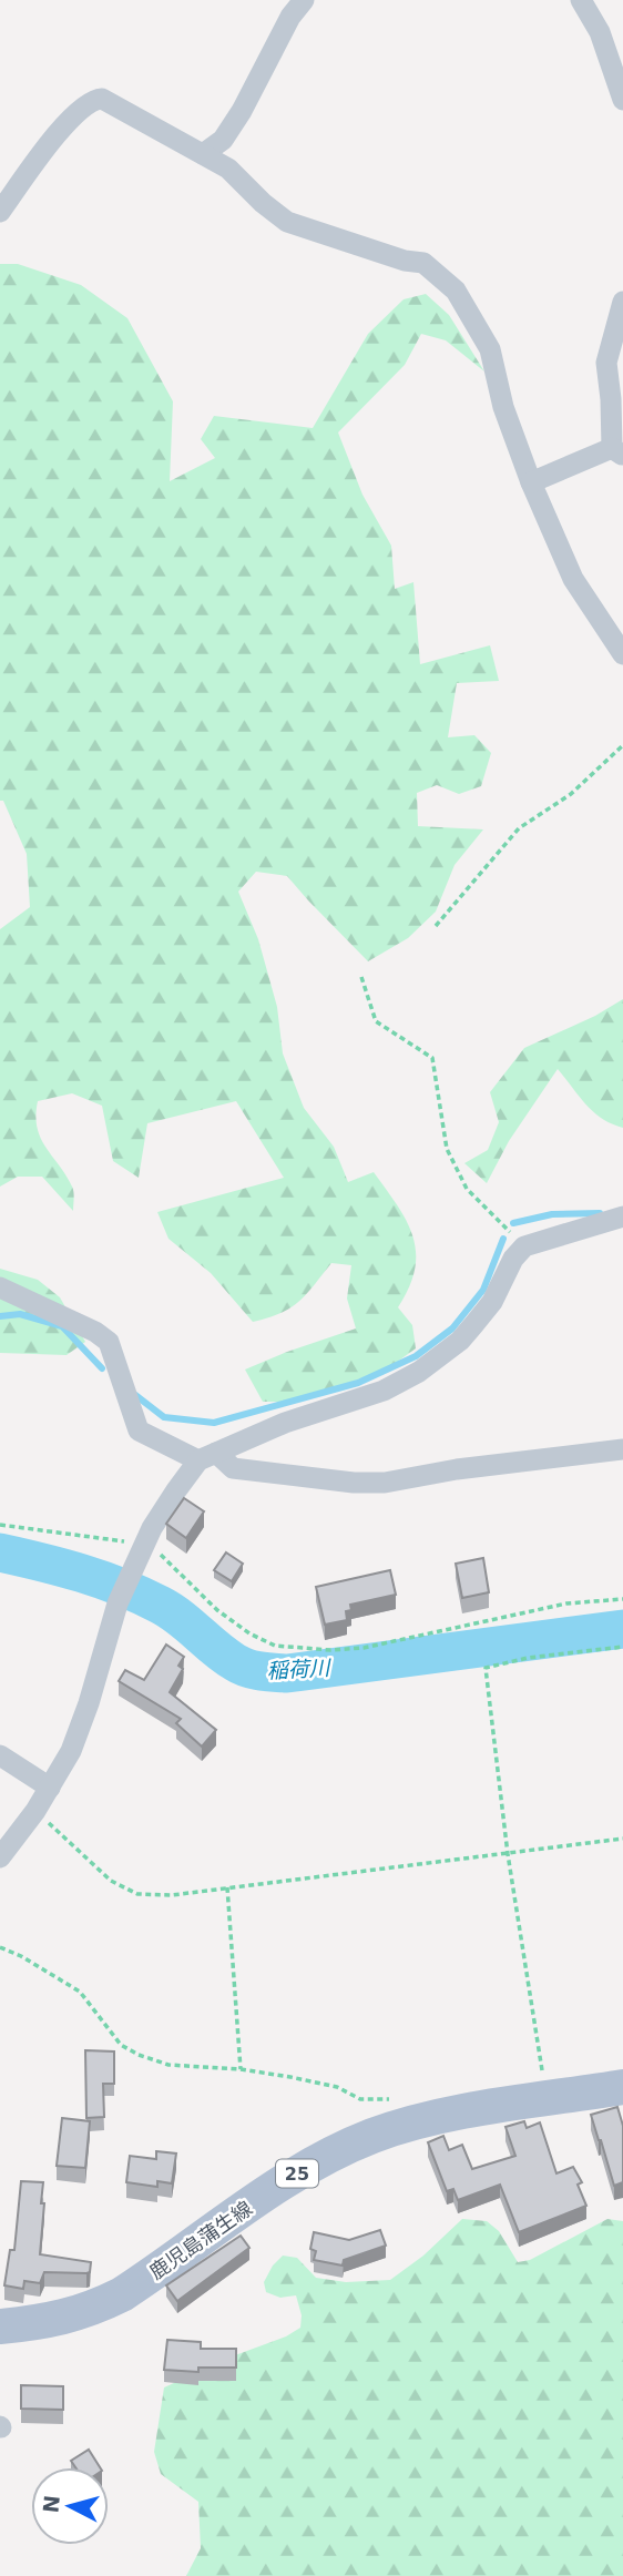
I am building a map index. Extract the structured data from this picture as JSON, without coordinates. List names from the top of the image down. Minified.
{"streets":{"main road":["25","鹿児島蒲生線"]},"water":["稲荷川"],"north":"left"}
